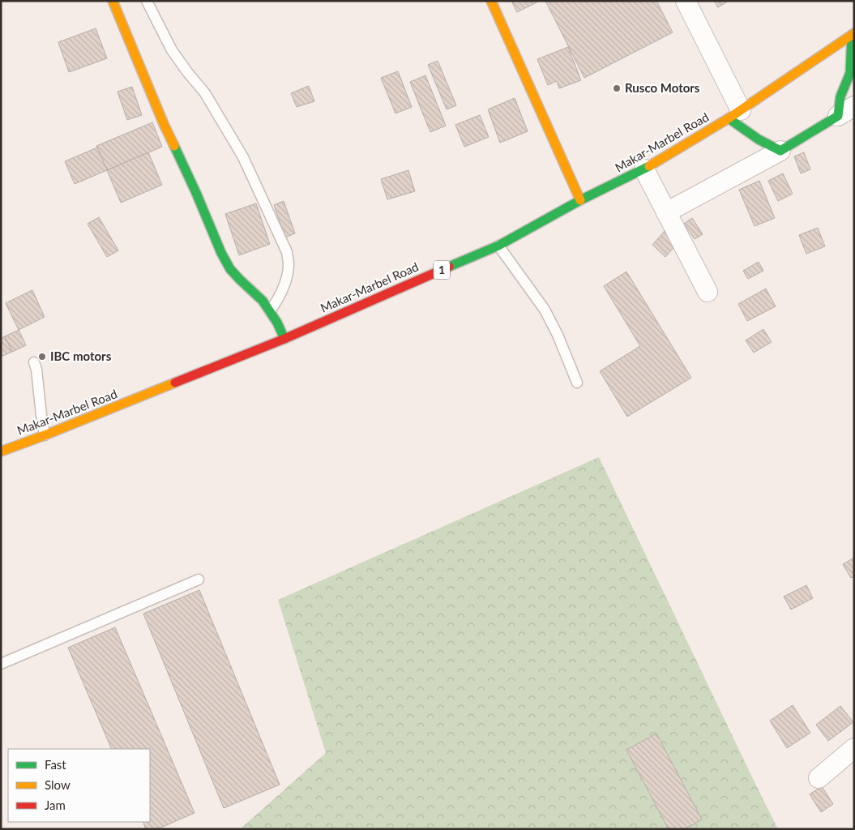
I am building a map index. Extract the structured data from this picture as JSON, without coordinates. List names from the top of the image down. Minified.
{"streets":{"main road":["Makar-Marbel Road","1"]},"places":["Rusco Motors","IBC motors"],"legend":["Fast","Slow","Jam"]}
